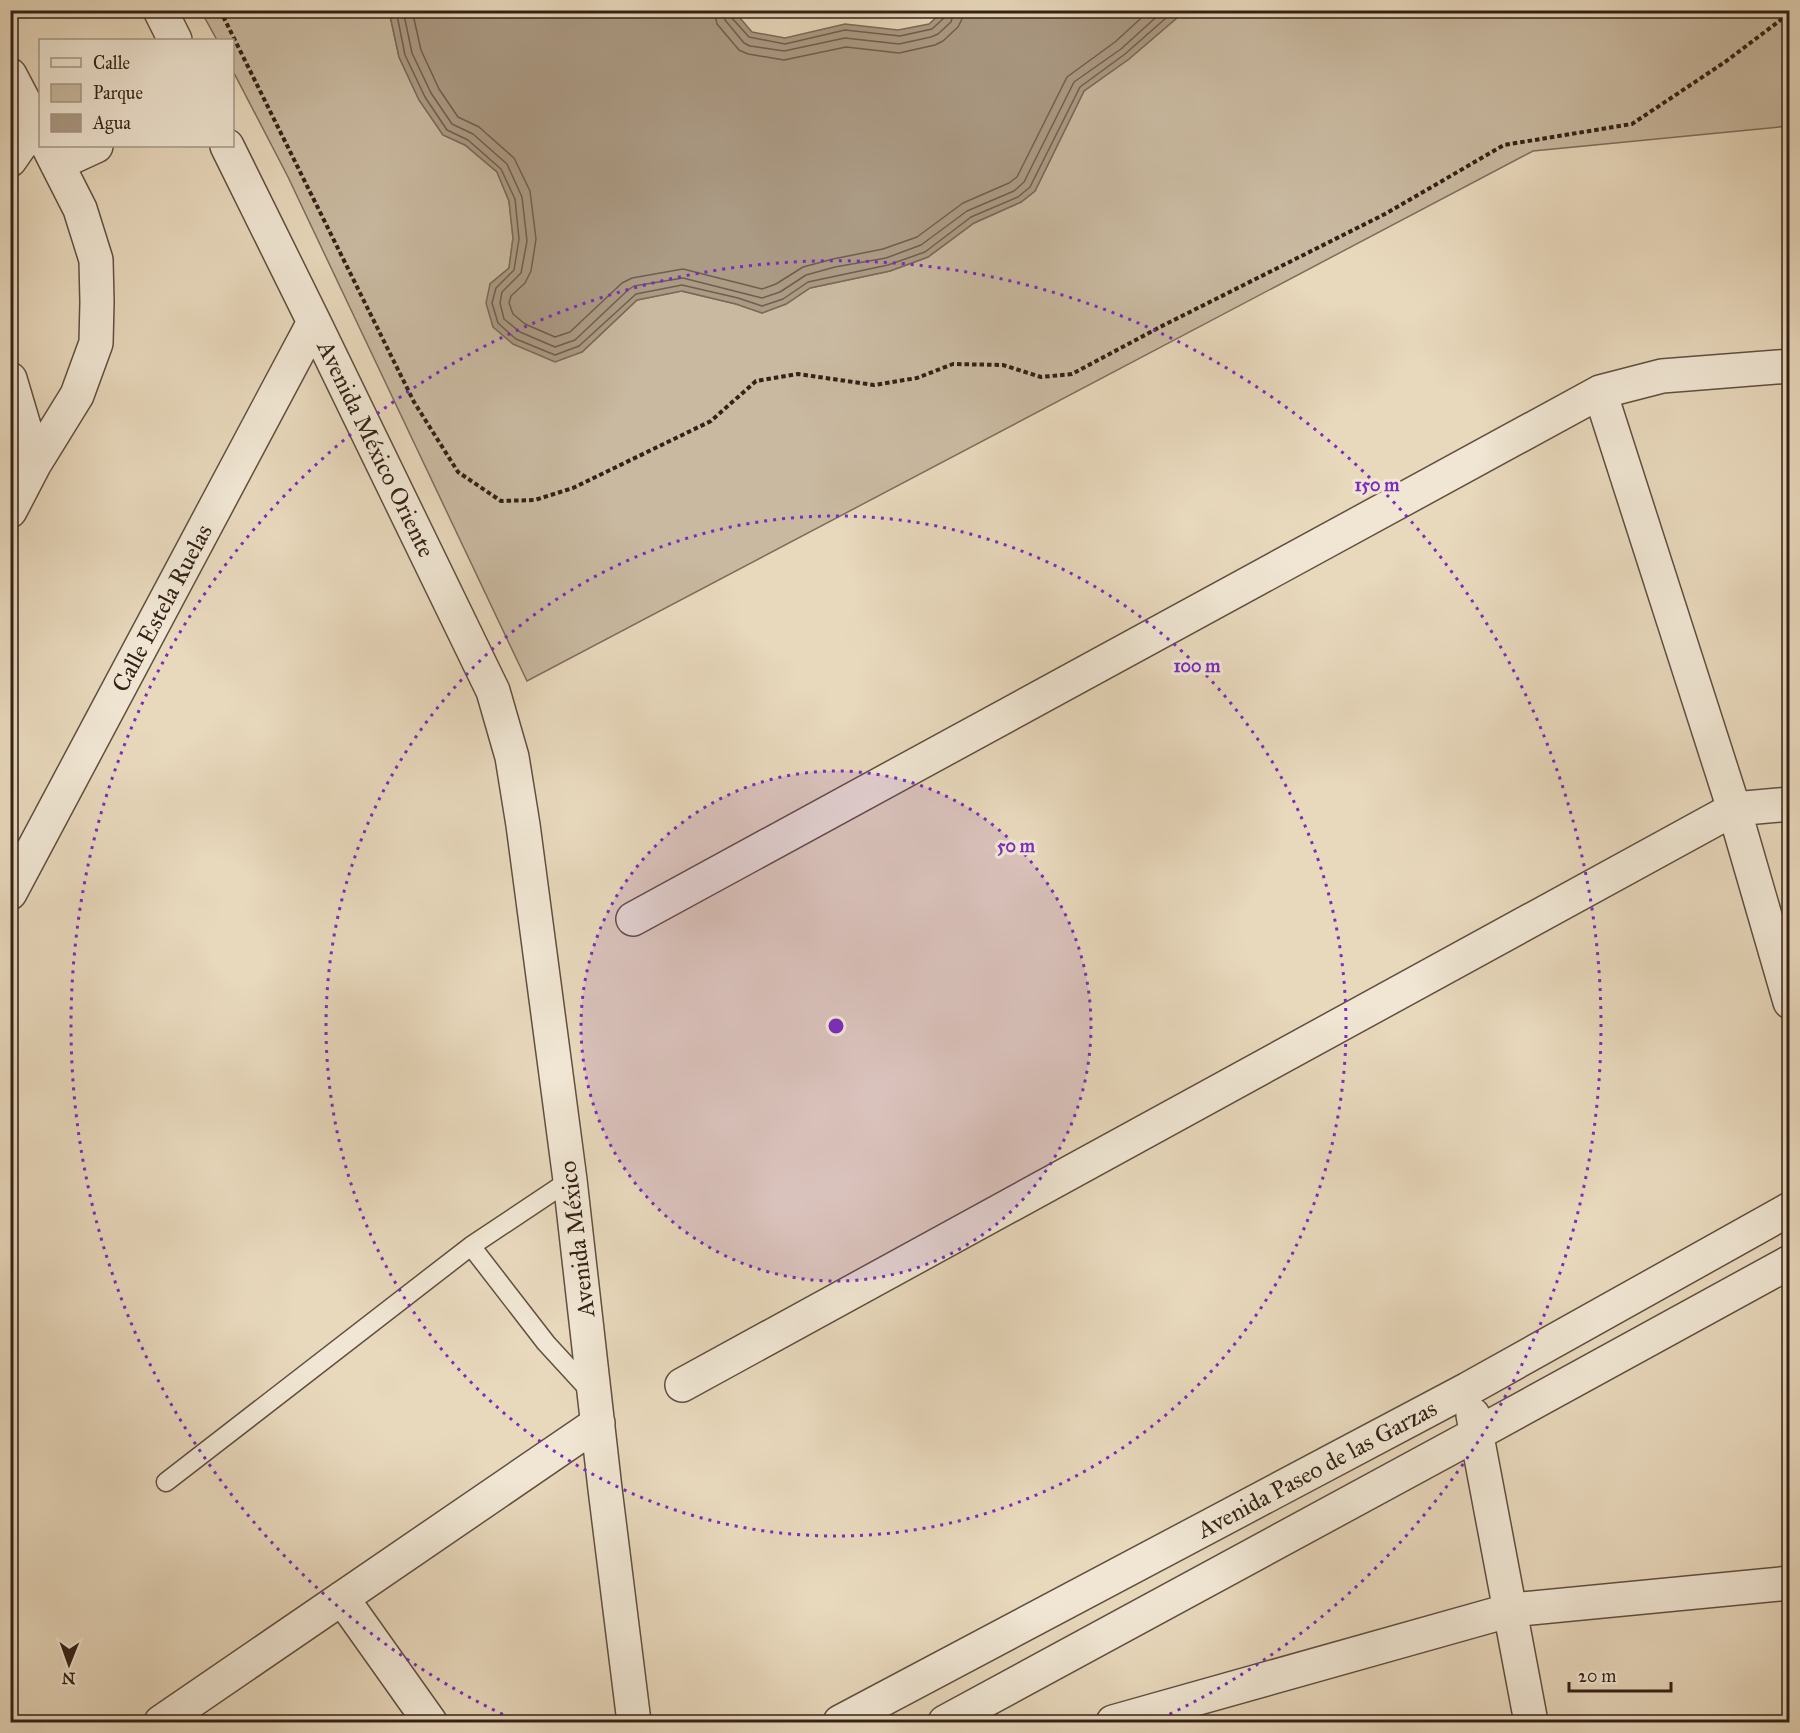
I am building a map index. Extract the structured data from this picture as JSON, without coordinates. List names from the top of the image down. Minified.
{"streets":{"street":["Avenida México Oriente","Calle Estela Ruelas","Avenida México","Avenida Paseo de las Garzas"]},"crossings":[["Avenida México Oriente","Calle Estela Ruelas"],["Avenida México Oriente","Avenida México"]],"legend":["Calle","Parque","Agua"],"scale_bar":"20 m","north":"bottom","rings":["150 m","100 m","50 m"]}
